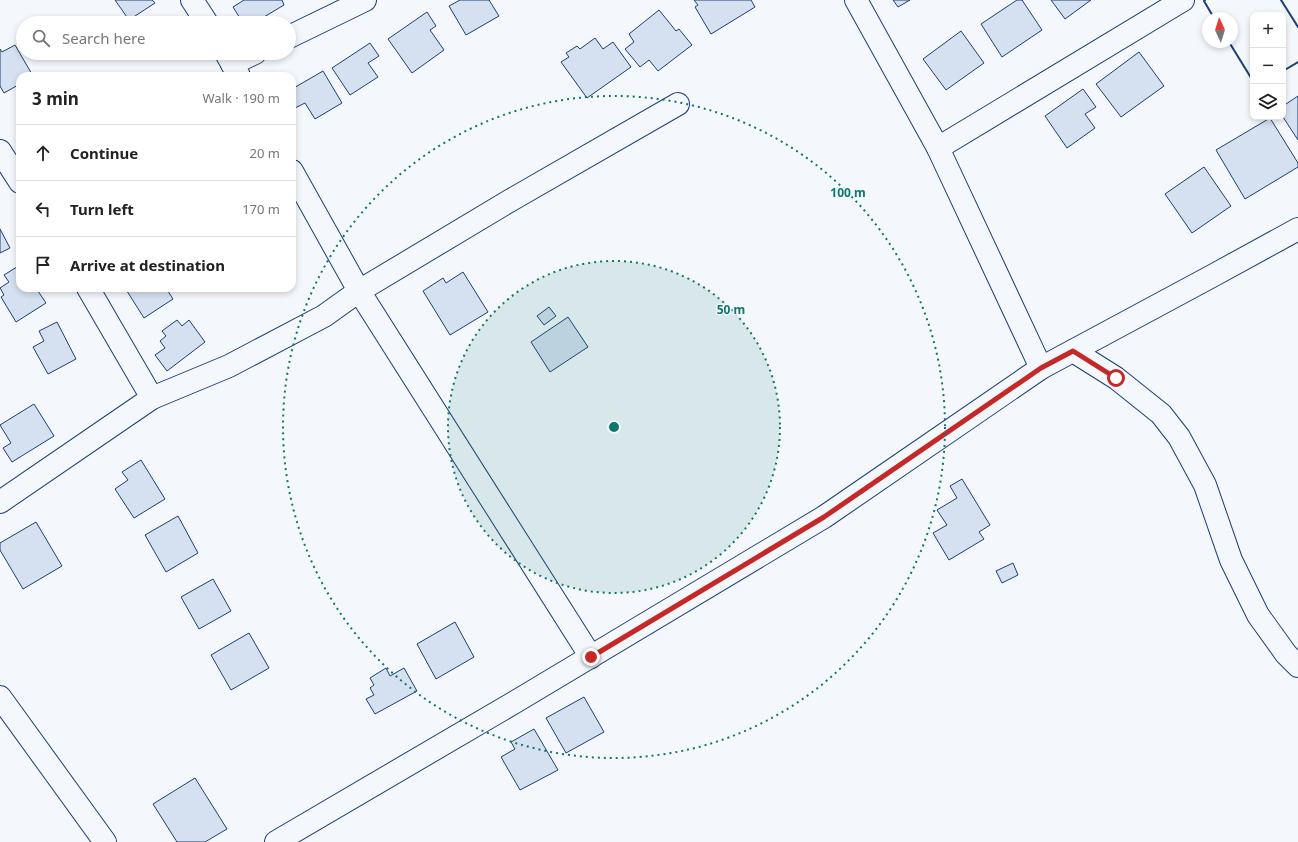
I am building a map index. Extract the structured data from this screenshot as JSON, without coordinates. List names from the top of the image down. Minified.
{"north":"top","page":{"map_buttons":["+","−"],"search":"Search here","heading":["3 min","Walk · 190 m"],"list":[["Continue","20 m"],["Turn left","170 m"],"Arrive at destination"]},"rings":["100 m","50 m"]}
